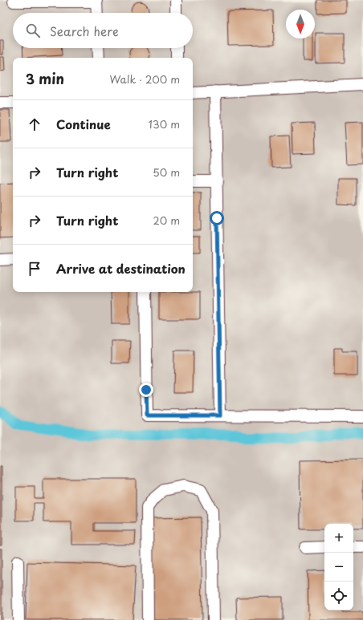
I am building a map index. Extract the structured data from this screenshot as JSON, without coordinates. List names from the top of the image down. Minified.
{"north":"bottom","page":{"search":"Search here","heading":["3 min","Walk · 200 m"],"list":[["Continue","130 m"],["Turn right","50 m"],["Turn right","20 m"],"Arrive at destination"],"map_buttons":["+","−"]}}
